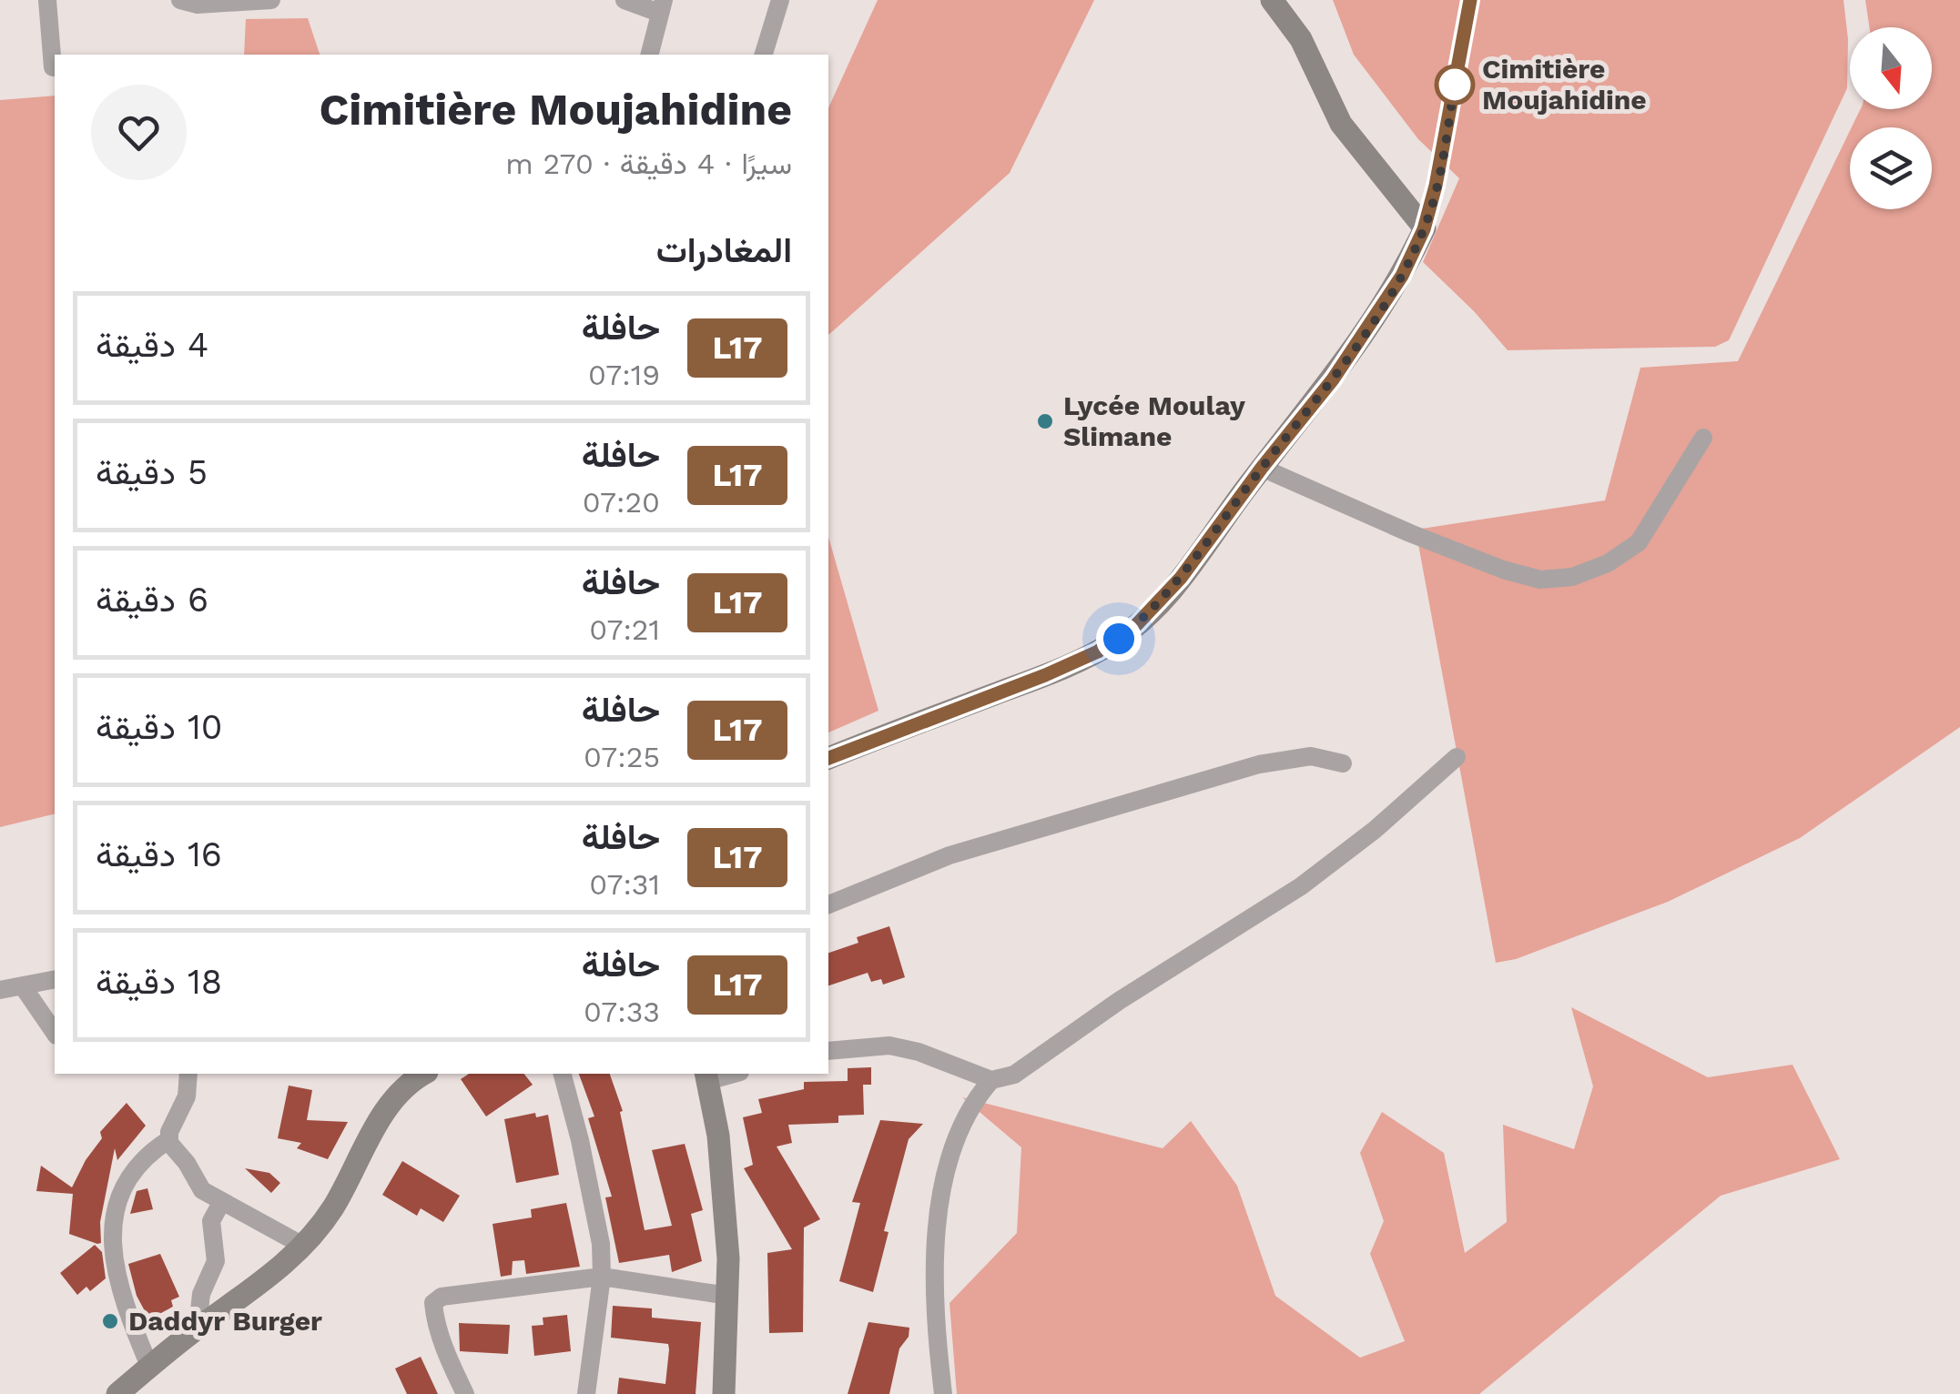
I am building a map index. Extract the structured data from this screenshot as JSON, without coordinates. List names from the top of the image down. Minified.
{"places":["Cimitière Moujahidine","Lycée Moulay Slimane","Daddyr Burger"],"lines":["bus line L17"],"north":"bottom","page":{"heading":[["Cimitière Moujahidine","سيرًا · 4 دقيقة · 270 m"],"المغادرات"],"list":[{"mark":"L17","name":"حافلة","note":"07:19","value":"4 دقيقة"},{"mark":"L17","name":"حافلة","note":"07:20","value":"5 دقيقة"},{"mark":"L17","name":"حافلة","note":"07:21","value":"6 دقيقة"},{"mark":"L17","name":"حافلة","note":"07:25","value":"10 دقيقة"},{"mark":"L17","name":"حافلة","note":"07:31","value":"16 دقيقة"},{"mark":"L17","name":"حافلة","note":"07:33","value":"18 دقيقة"}]}}
